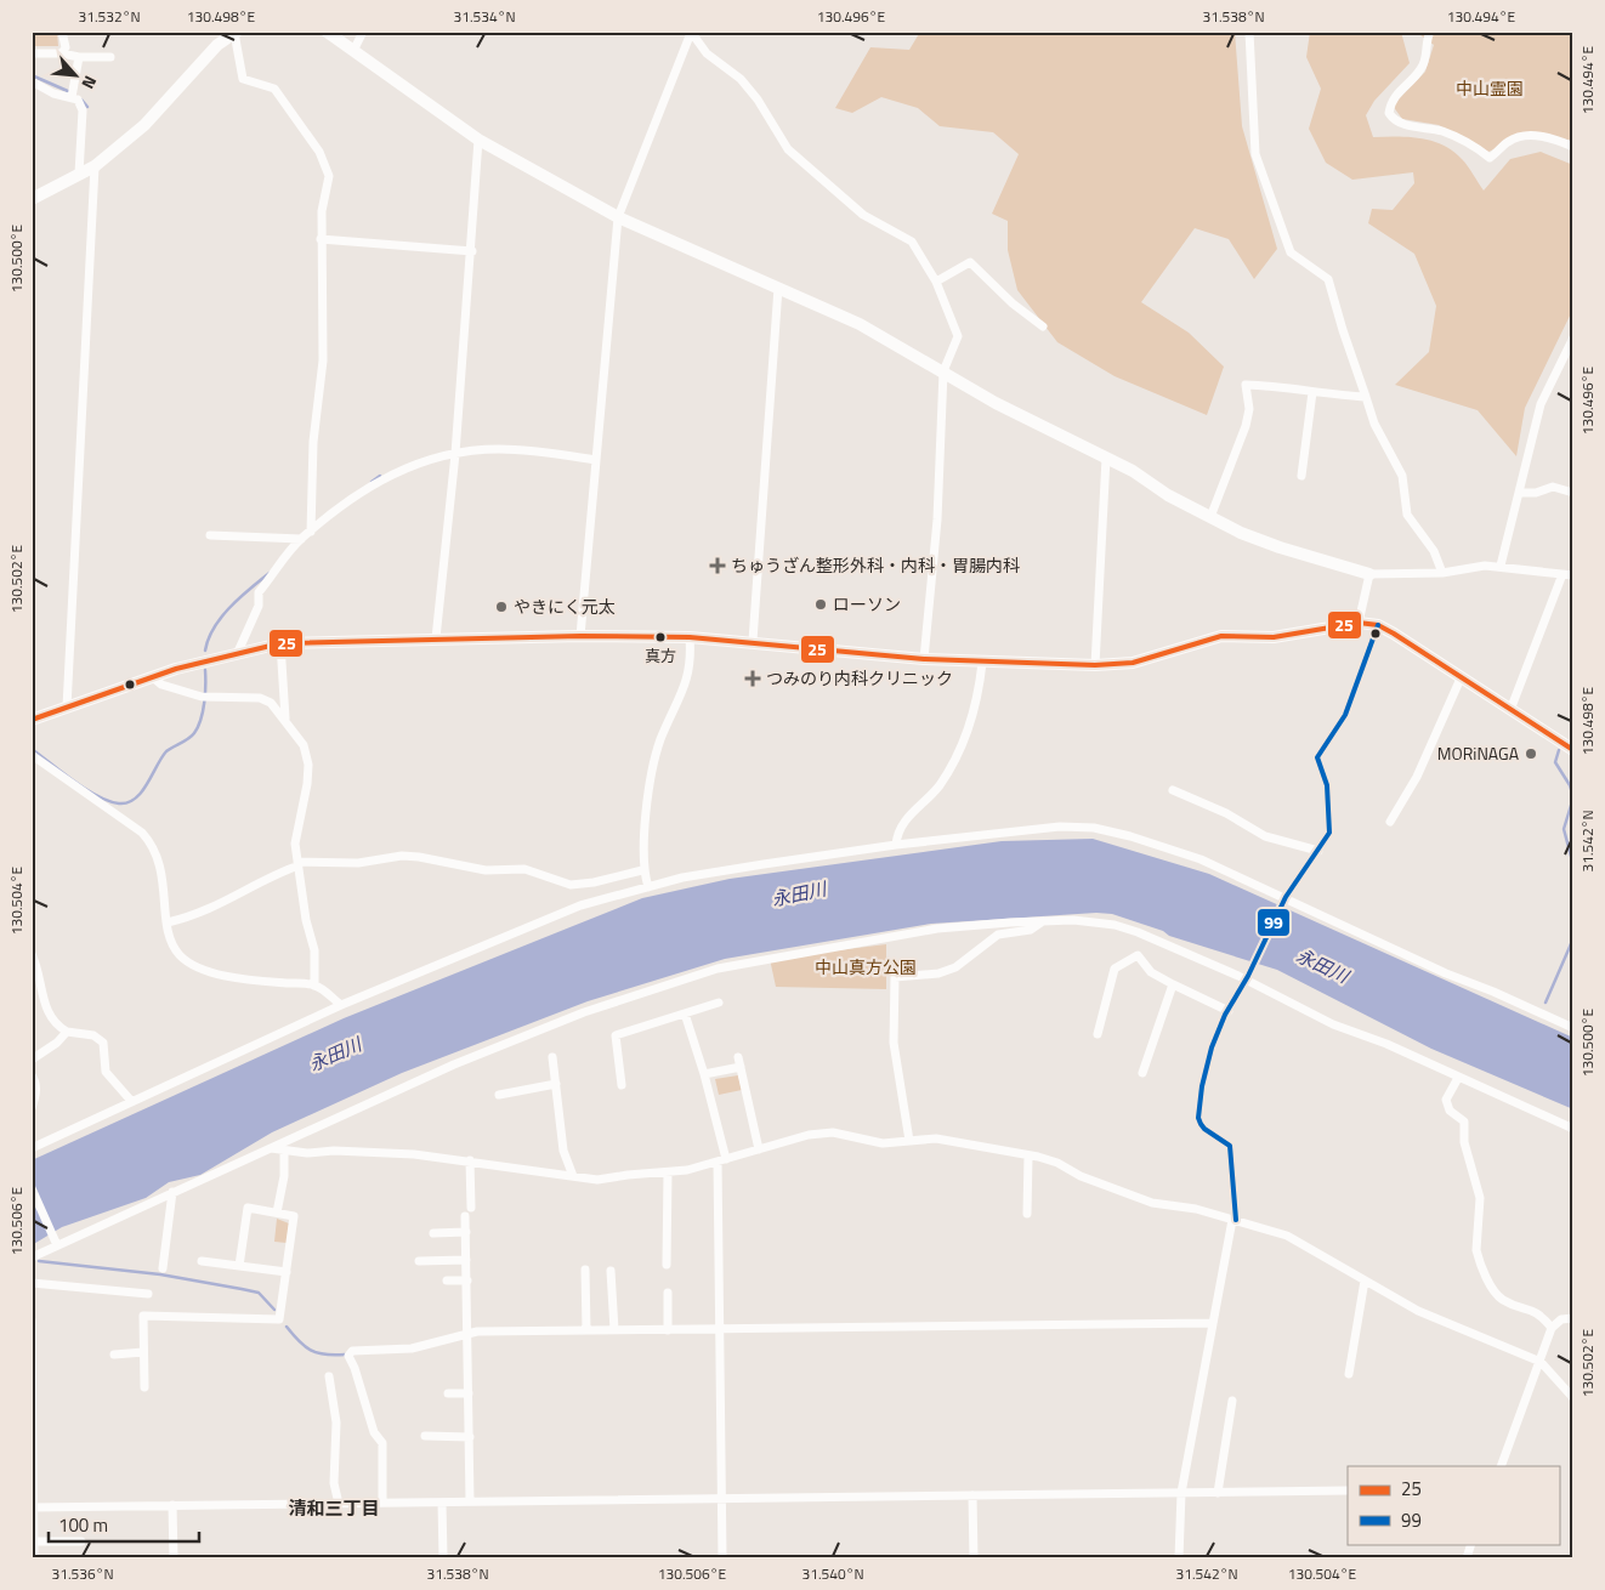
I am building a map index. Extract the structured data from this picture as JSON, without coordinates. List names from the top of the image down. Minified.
{"districts":["清和三丁目"],"water":["永田川"],"parks":["中山霊園","中山真方公園"],"places":{"health":["ちゅうざん整形外科・内科・胃腸内科","つみのり内科クリニック"],"other":["ローソン","やきにく元太","真方","MORiNAGA"]},"lines":["transit line 25","transit line 99"],"legend":["25","99"],"scale_bar":"100 m","north":"bottom right","coordinates":["31.532°N","130.498°E","31.534°N","130.496°E","31.538°N","130.494°E","130.500°E","130.502°E","31.542°N","130.504°E","130.506°E","31.536°N","31.540°N"]}
